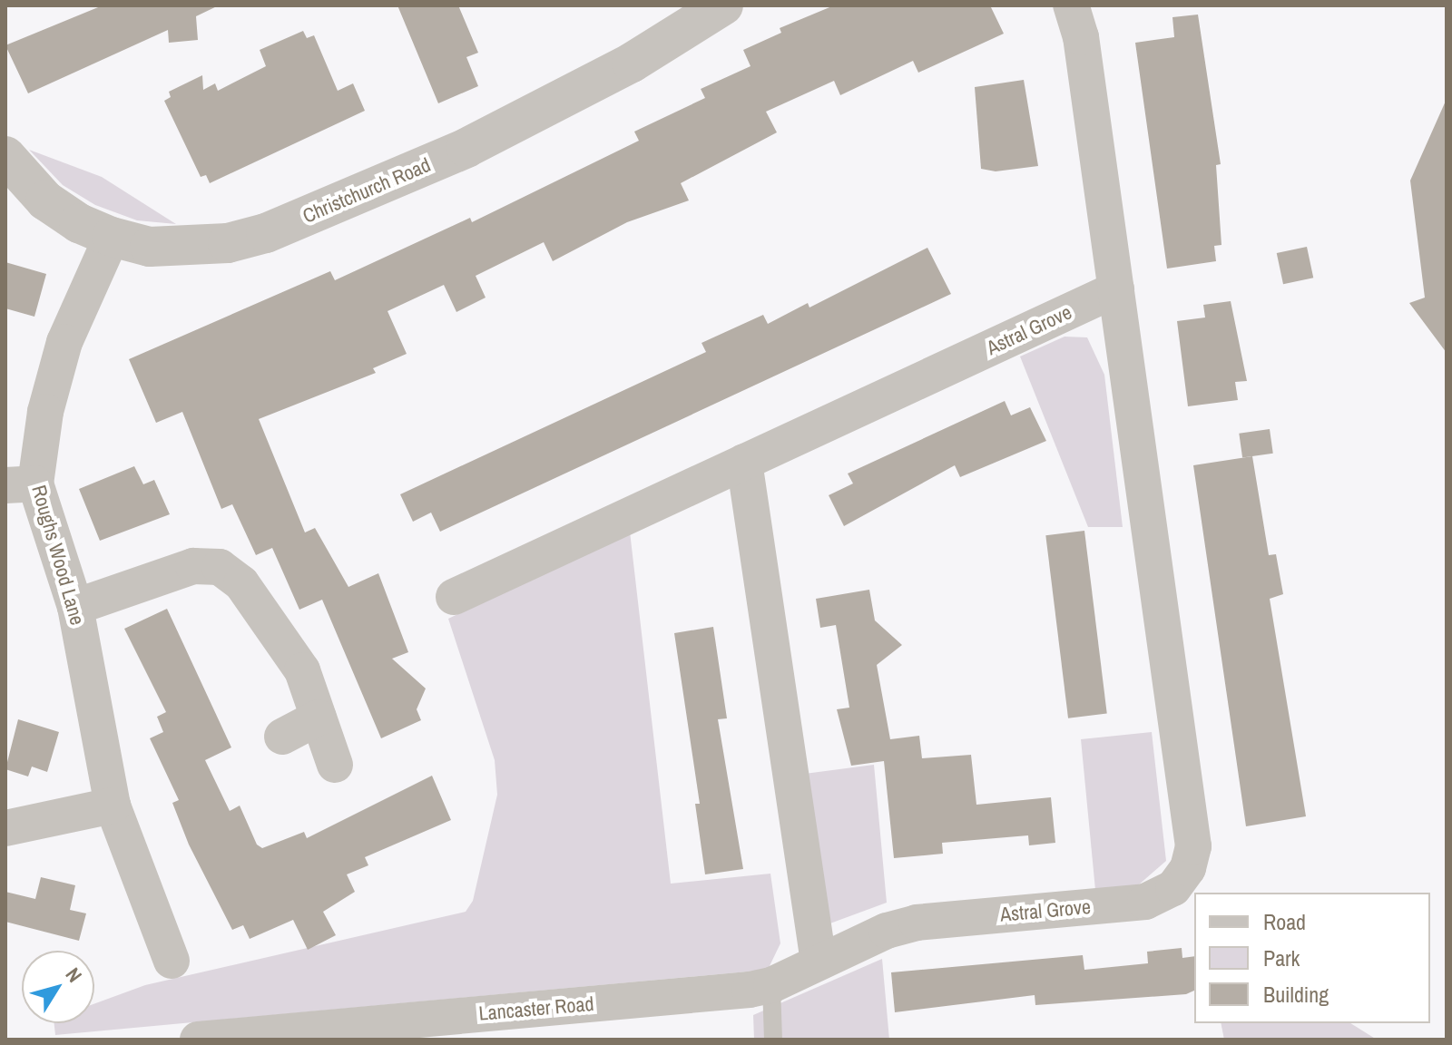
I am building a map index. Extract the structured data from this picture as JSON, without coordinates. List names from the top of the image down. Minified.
{"streets":{"street":["Christchurch Road","Astral Grove","Roughs Wood Lane","Lancaster Road"]},"crossings":[["Christchurch Road","Roughs Wood Lane"],["Astral Grove","Lancaster Road"]],"legend":["Road","Park","Building"],"north":"top right"}
